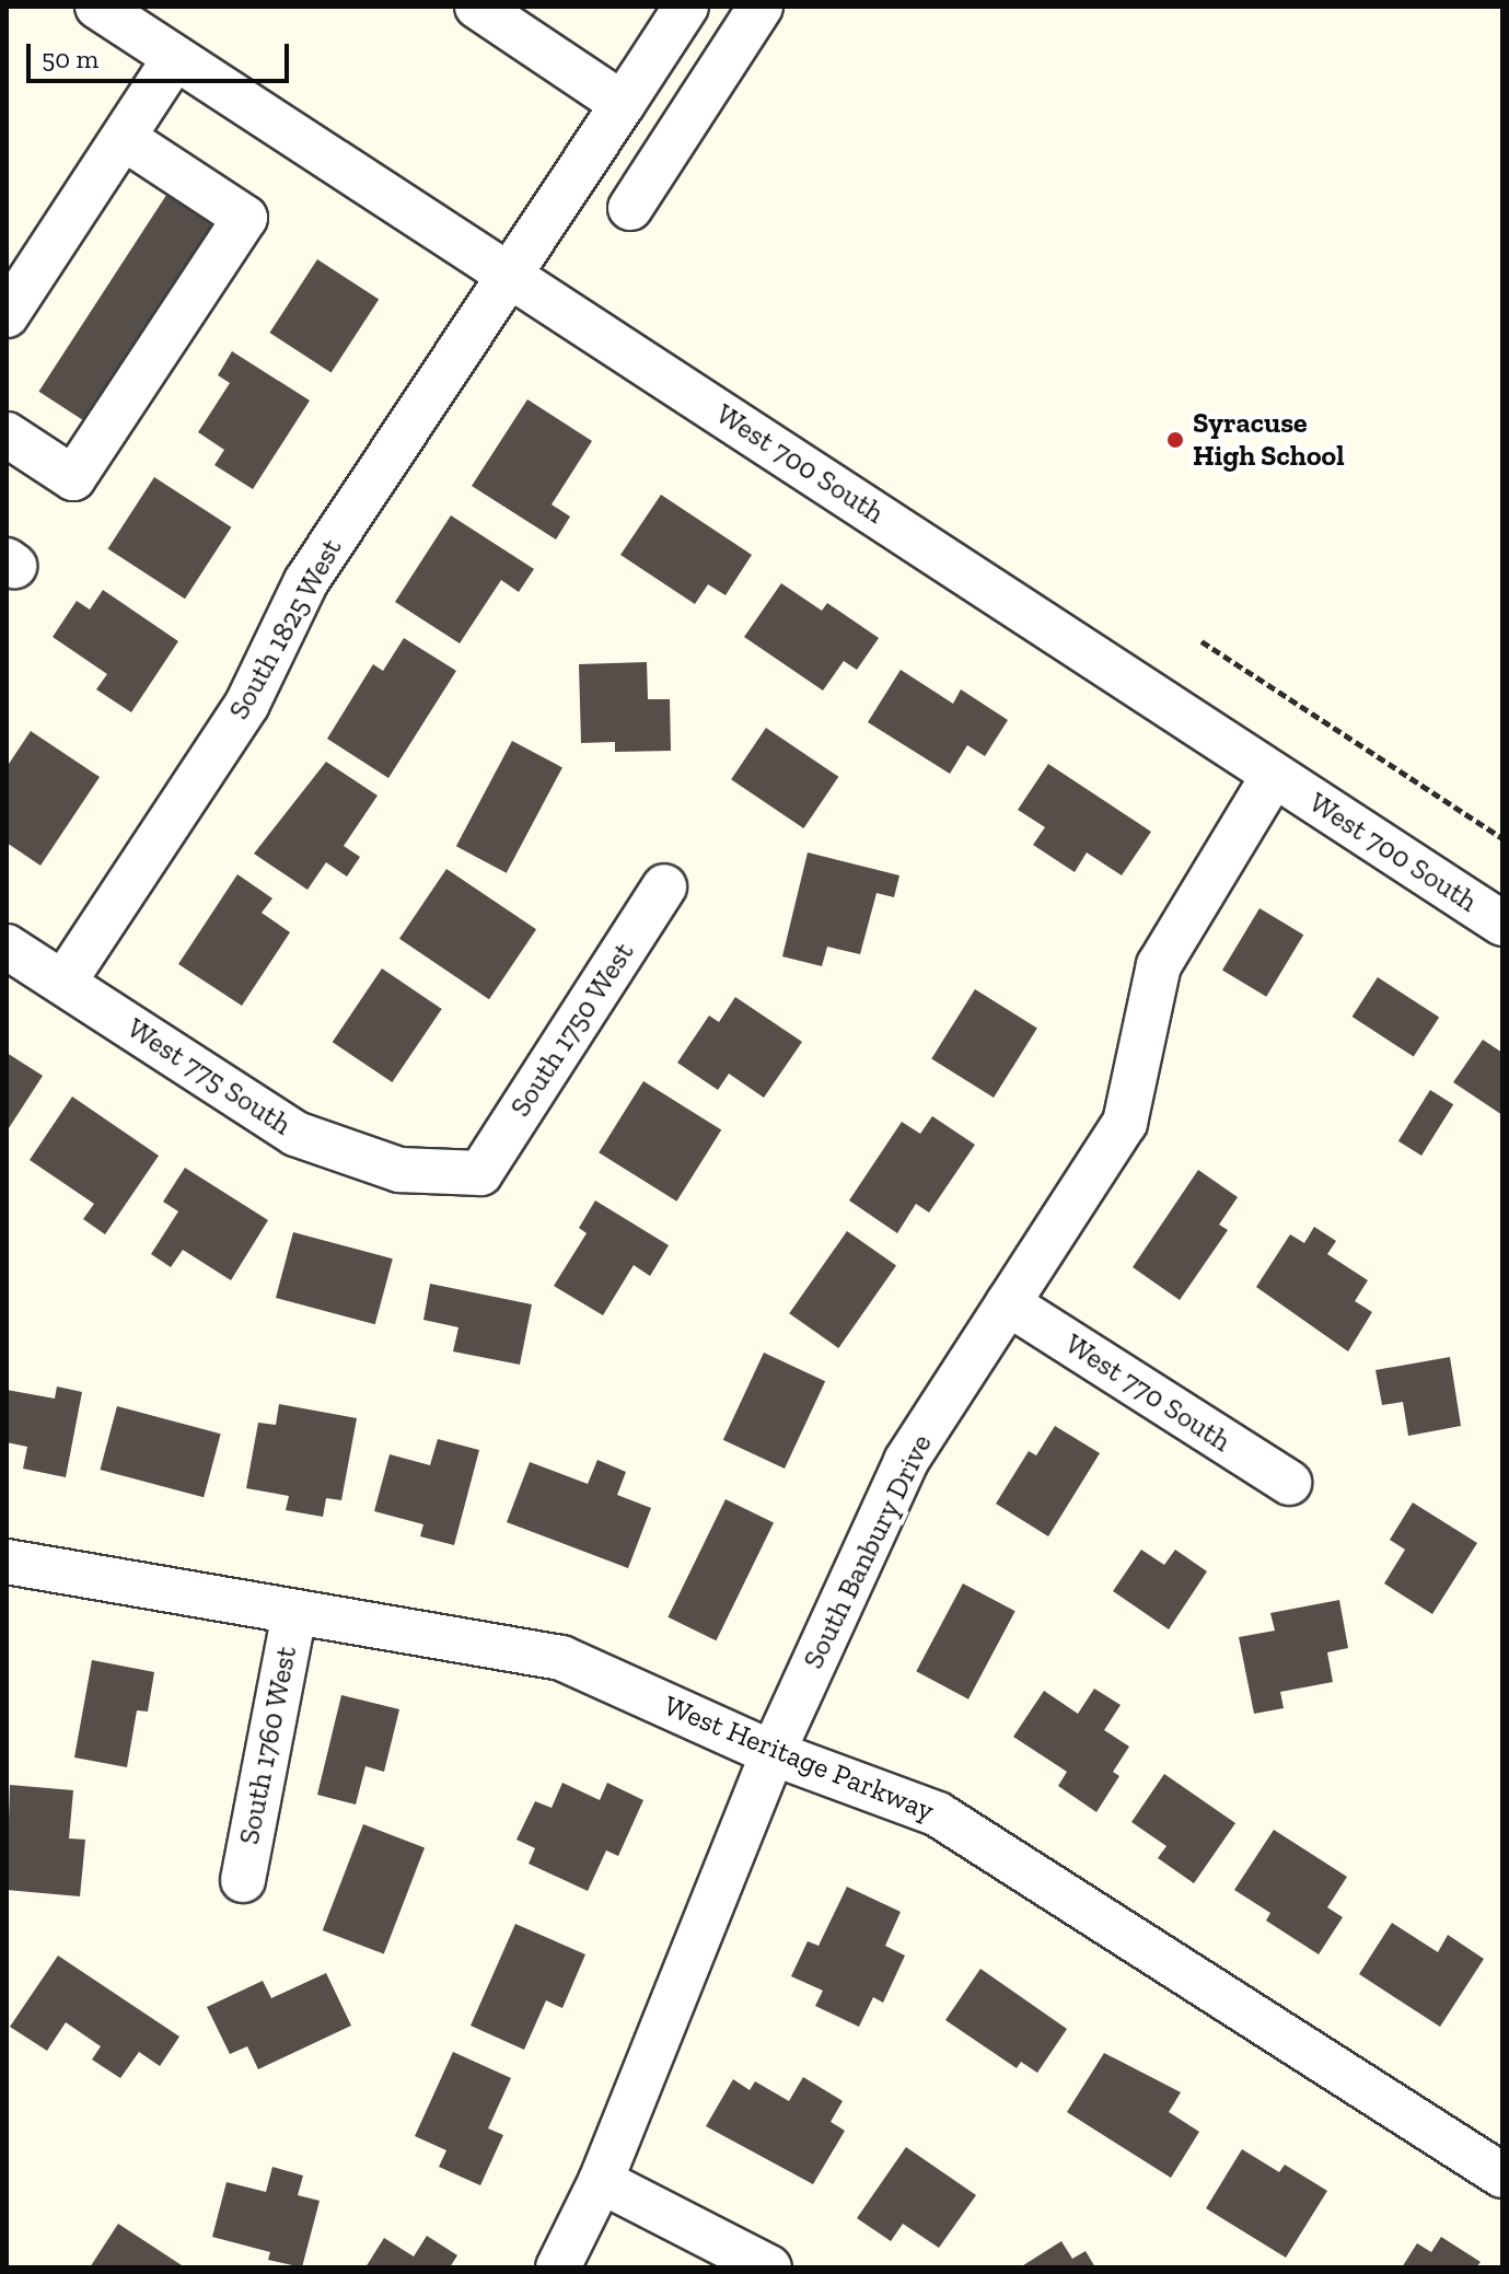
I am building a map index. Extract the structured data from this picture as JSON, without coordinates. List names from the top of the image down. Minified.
{"streets":{"street":["West 700 South","South 1825 West","South 1750 West","West 775 South","West 770 South","South Banbury Drive","South 1760 West","West Heritage Parkway"]},"crossings":[["West 700 South","South 1825 West"],["West 700 South","South Banbury Drive"],["South 1825 West","West 775 South"],["South 1750 West","West 775 South"],["West 770 South","South Banbury Drive"],["South Banbury Drive","West Heritage Parkway"],["South 1760 West","West Heritage Parkway"]],"places":["Syracuse High School"],"scale_bar":"50 m"}
